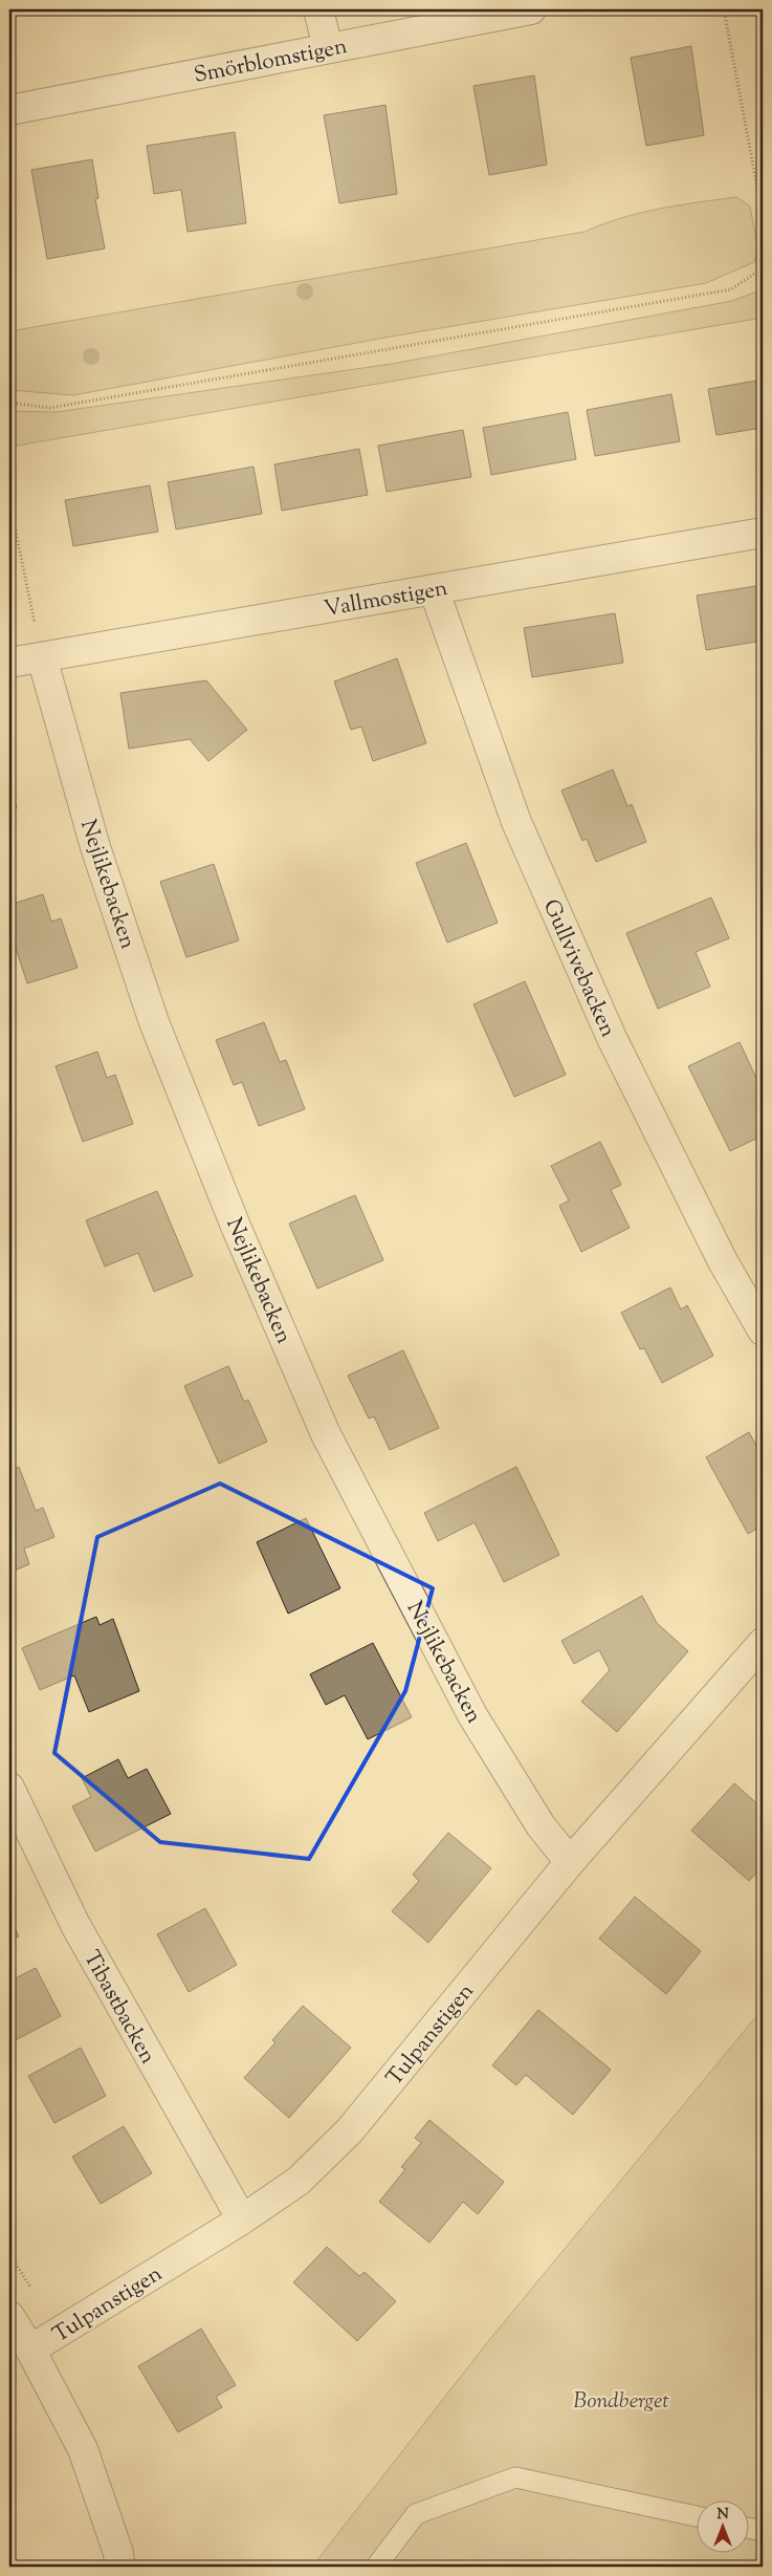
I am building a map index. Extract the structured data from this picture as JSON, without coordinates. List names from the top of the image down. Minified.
{"streets":{"street":["Smörblomstigen","Vallmostigen","Nejlikebacken","Gullvivebacken","Tibastbacken","Tulpanstigen"]},"crossings":[["Vallmostigen","Nejlikebacken"],["Vallmostigen","Gullvivebacken"],["Nejlikebacken","Tulpanstigen"],["Tibastbacken","Tulpanstigen"]],"parks":["Bondberget"],"north":"top"}
